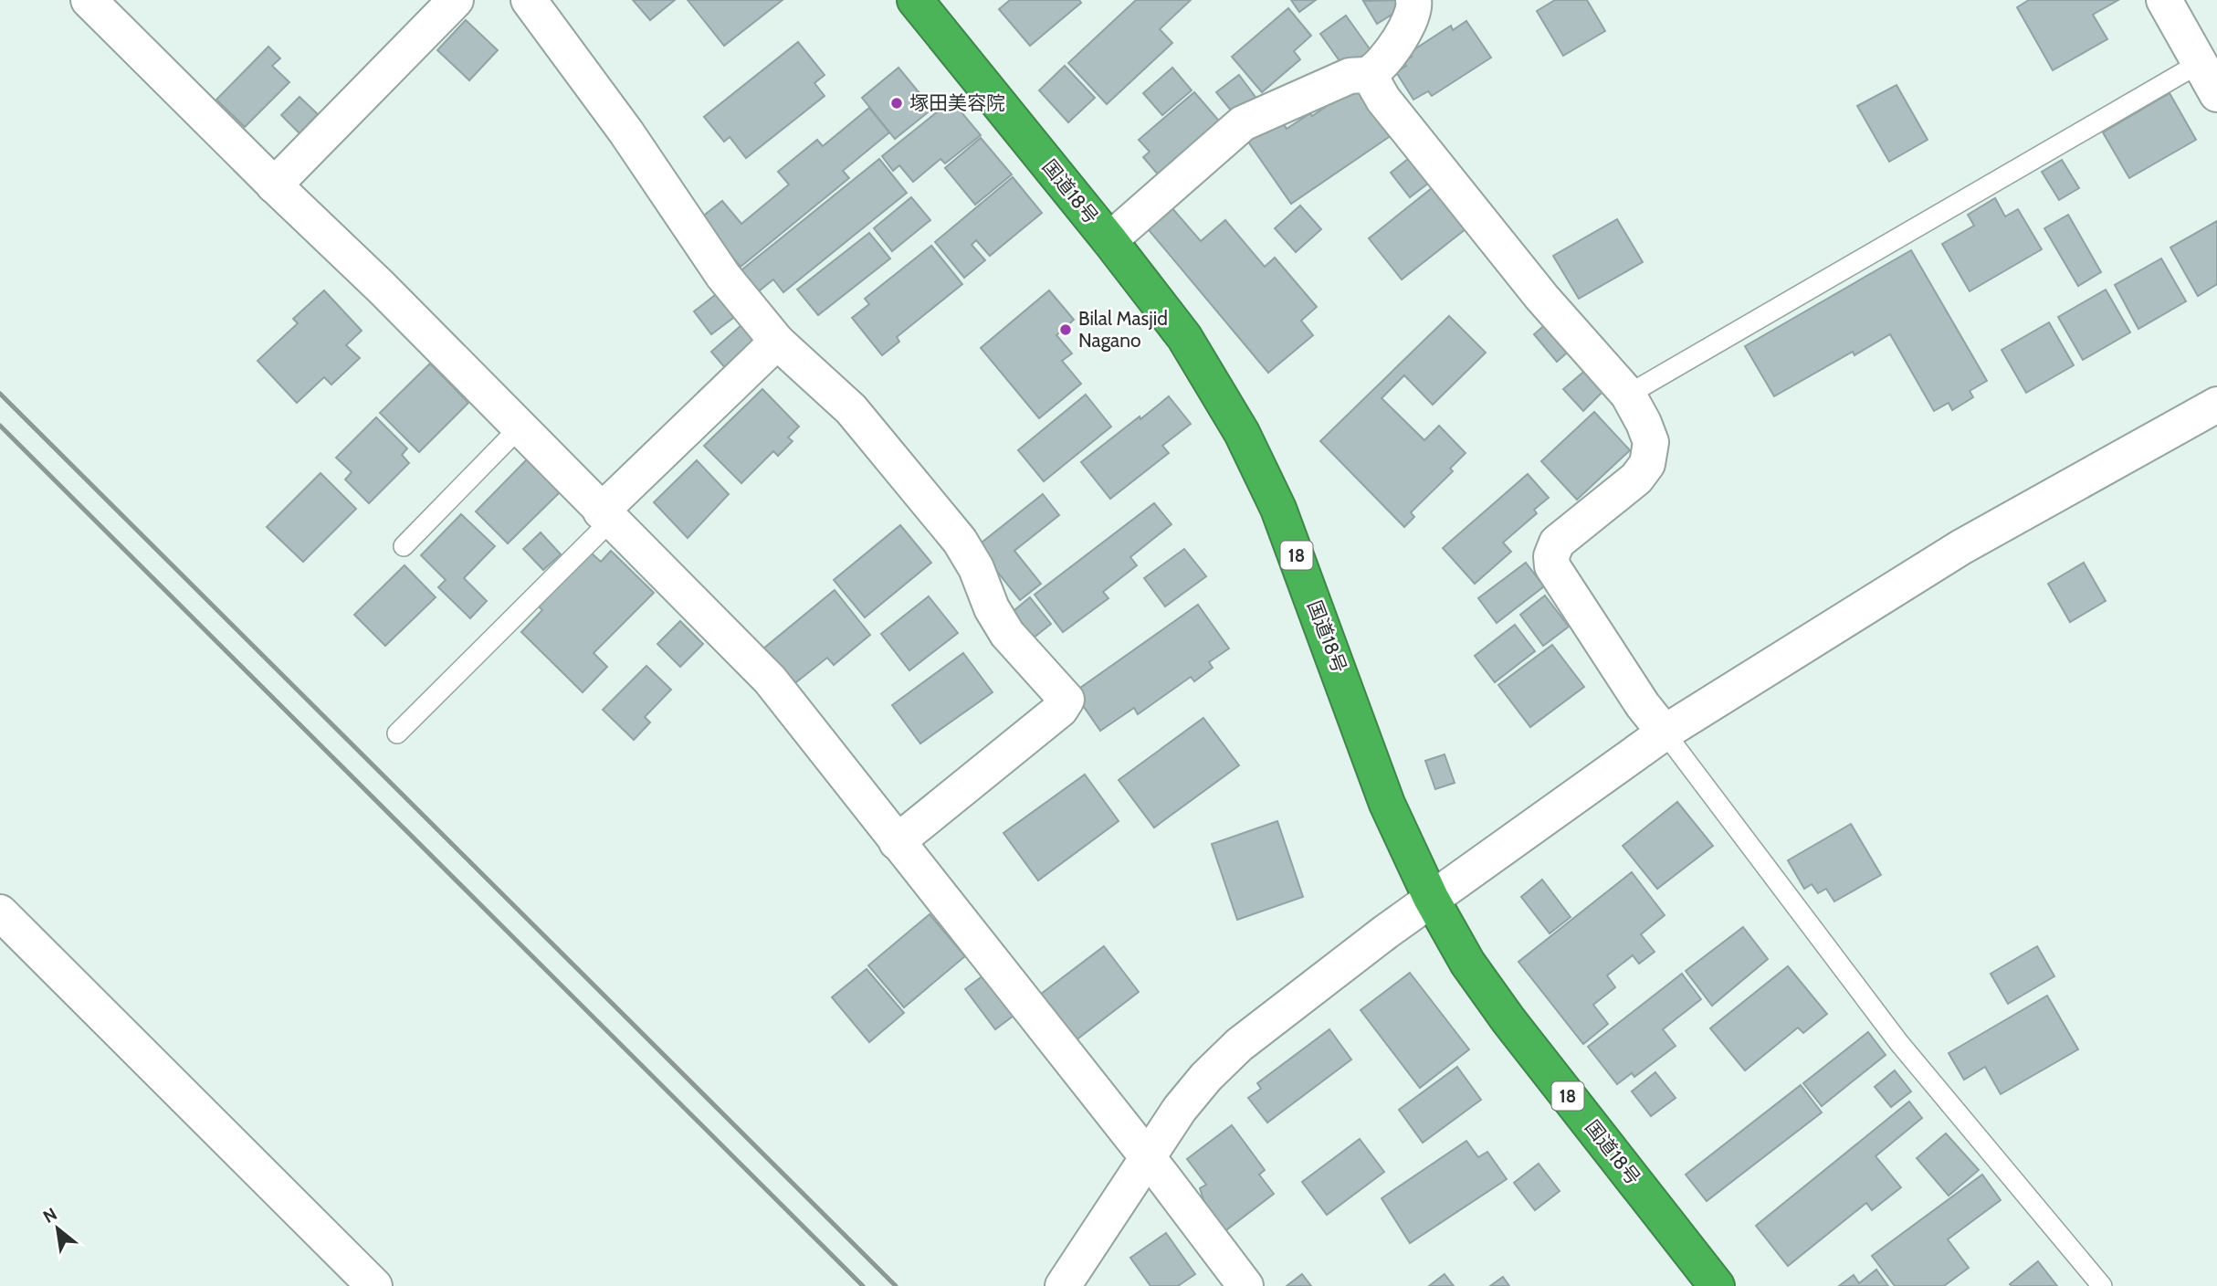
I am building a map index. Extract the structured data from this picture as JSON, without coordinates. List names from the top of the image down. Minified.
{"streets":{"highway":["国道18号","18"]},"places":["塚田美容院","Bilal Masjid Nagano"],"north":"top left"}
